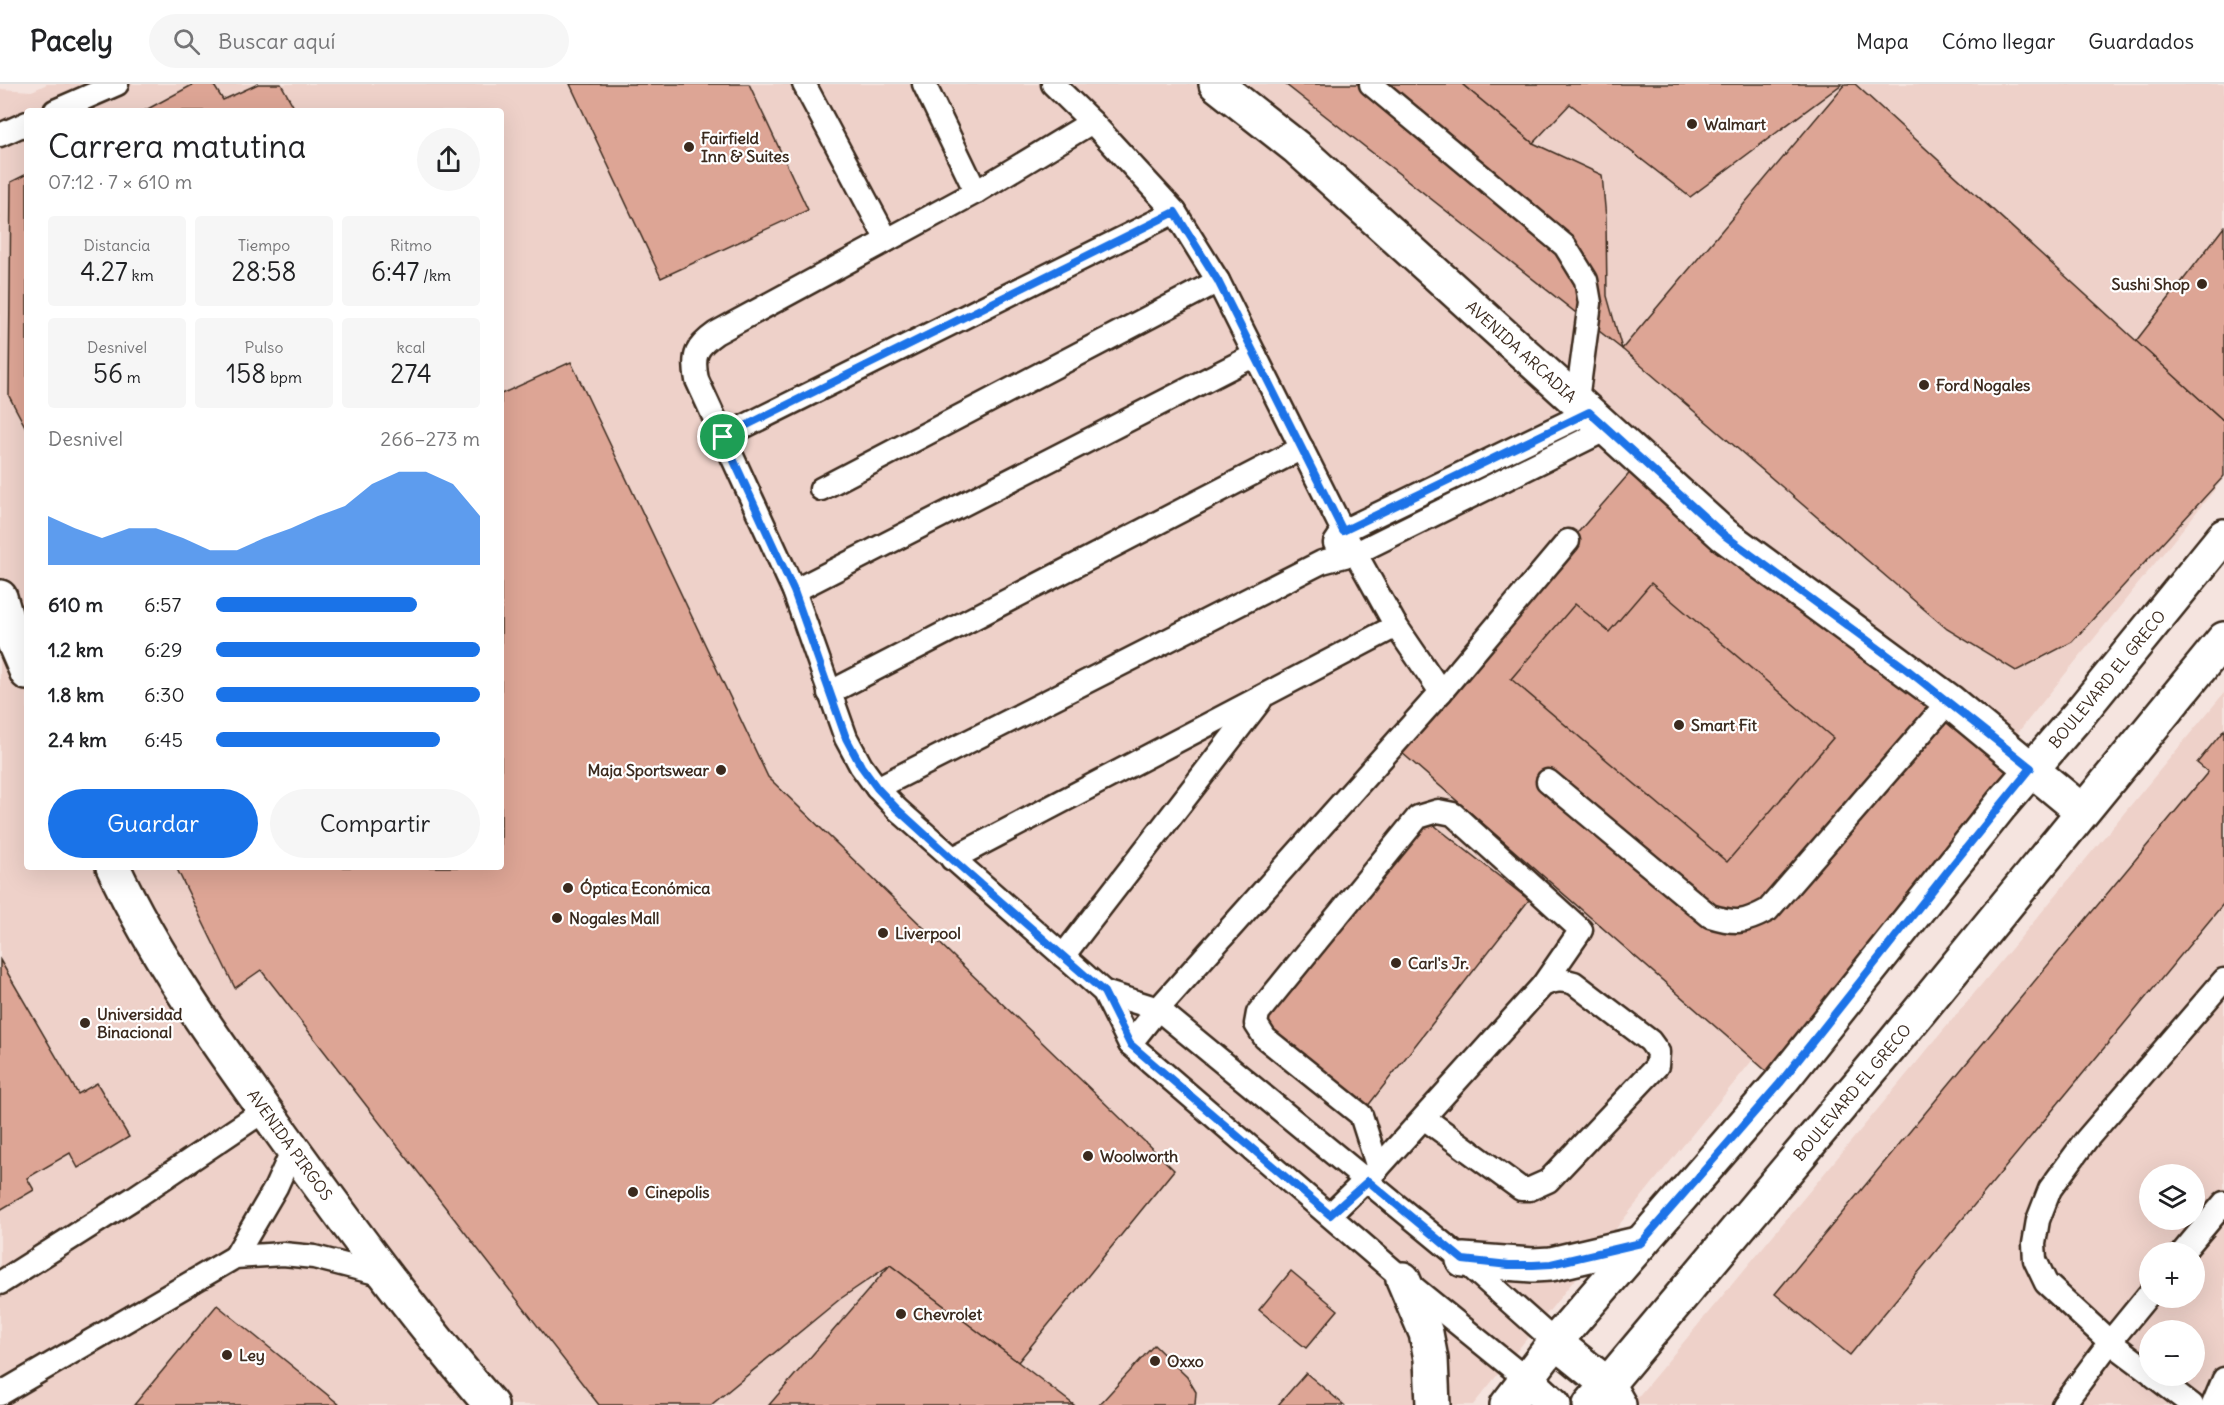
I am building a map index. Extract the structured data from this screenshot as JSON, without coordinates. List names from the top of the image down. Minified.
{"streets":{"main road":["AVENIDA ARCADIA","BOULEVARD EL GRECO","AVENIDA PIRGOS"]},"crossings":[["AVENIDA ARCADIA","BOULEVARD EL GRECO"]],"places":["Walmart","Fairfield Inn & Suites","Sushi Shop","Ford Nogales","Smart Fit","Maja Sportswear","Óptica Económica","Nogales Mall","Liverpool","Carl's Jr.","Universidad Binacional","Woolworth","Cinepolis","Chevrolet","Ley","Oxxo"],"page":{"header":"Pacely","search":"Buscar aquí","nav":["Mapa","Cómo llegar","Guardados"],"heading":["Carrera matutina","07:12 · 7 × 610 m"],"stats":[["Distancia","4.27 km"],["Tiempo","28:58"],["Ritmo","6:47 /km"],["Desnivel","56 m"],["Pulso","158 bpm"],["kcal","274"]],"chart":["Desnivel","266–273 m"],"list":[{"name":"610 m","note":"6:57"},{"name":"1.2 km","note":"6:29"},{"name":"1.8 km","note":"6:30"},{"name":"2.4 km","note":"6:45"}],"buttons":["Guardar","Compartir"],"map_buttons":["+","−"]}}
